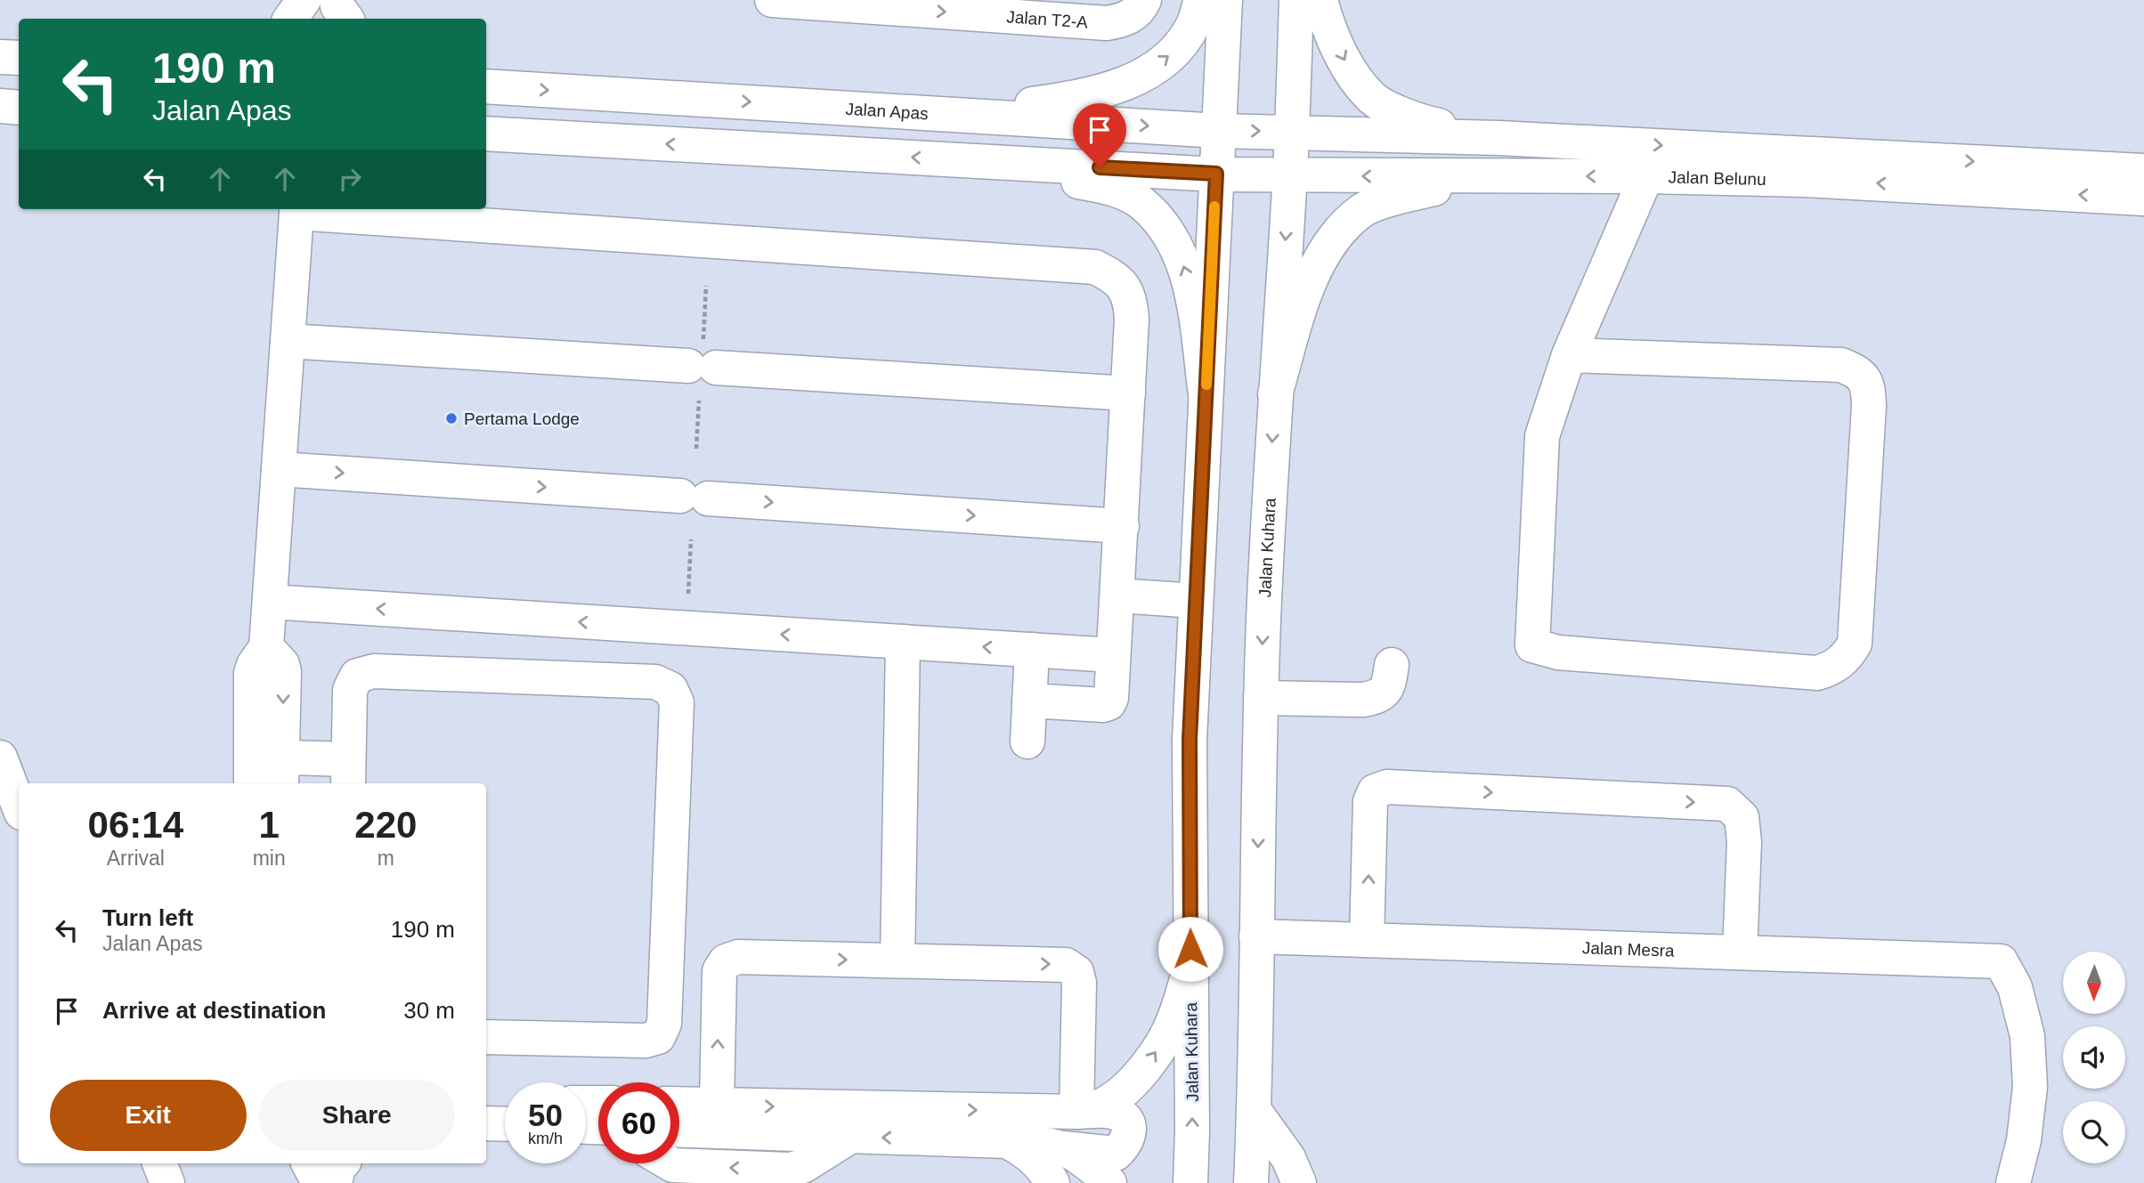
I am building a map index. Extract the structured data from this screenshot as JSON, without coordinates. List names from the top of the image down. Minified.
{"streets":{"main road":["Jalan T2-A","Jalan Apas","Jalan Belunu","Jalan Kuhara","Jalan Mesra"]},"crossings":[["Jalan Apas","Jalan Belunu"],["Jalan Apas","Jalan Kuhara"],["Jalan Belunu","Jalan Kuhara"],["Jalan Kuhara","Jalan Mesra"]],"places":["Pertama Lodge"],"north":"bottom","page":{"turn":["190 m","Jalan Apas"],"eta":["06:14","Arrival","1","min","220","m"],"list":[{"name":"Turn left","note":"Jalan Apas","value":"190 m"},{"name":"Arrive at destination","value":"30 m"}],"buttons":["Exit","Share"],"speed":"50 km/h","limit":"60"}}
